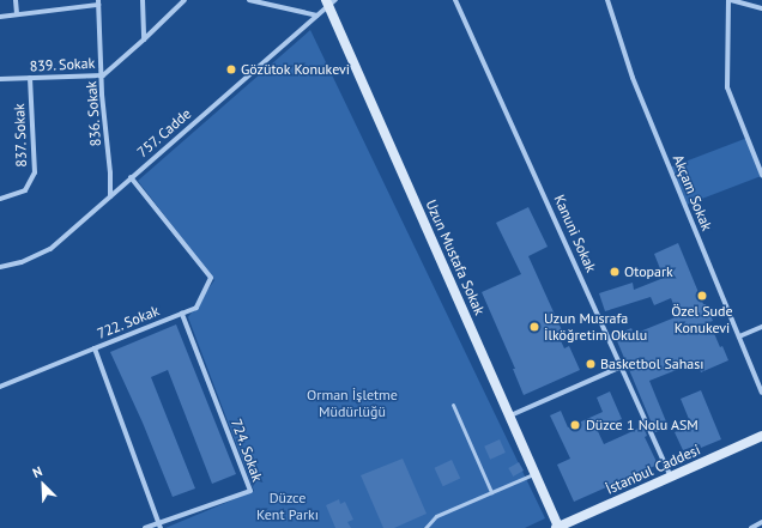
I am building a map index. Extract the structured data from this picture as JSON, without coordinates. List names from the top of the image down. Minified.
{"streets":{"street":["839. Sokak","836. Sokak","757. Cadde","837. Sokak","Akçam Sokak","Kanuni Sokak","Uzun Mustafa Sokak","722. Sokak","724. Sokak","İstanbul Caddesi"]},"crossings":[["839. Sokak","836. Sokak"],["839. Sokak","837. Sokak"],["836. Sokak","757. Cadde"],["757. Cadde","Uzun Mustafa Sokak"],["757. Cadde","722. Sokak"],["Kanuni Sokak","İstanbul Caddesi"],["Uzun Mustafa Sokak","İstanbul Caddesi"],["722. Sokak","724. Sokak"]],"parks":["Orman İşletme Müdürlüğü","Düzce Kent Parkı"],"places":["Gözütok Konukevi","Otopark","Özel Sude Konukevi","Uzun Musrafa İlköğretim Okulu","Basketbol Sahası","Düzce 1 Nolu ASM"],"north":"top left"}
